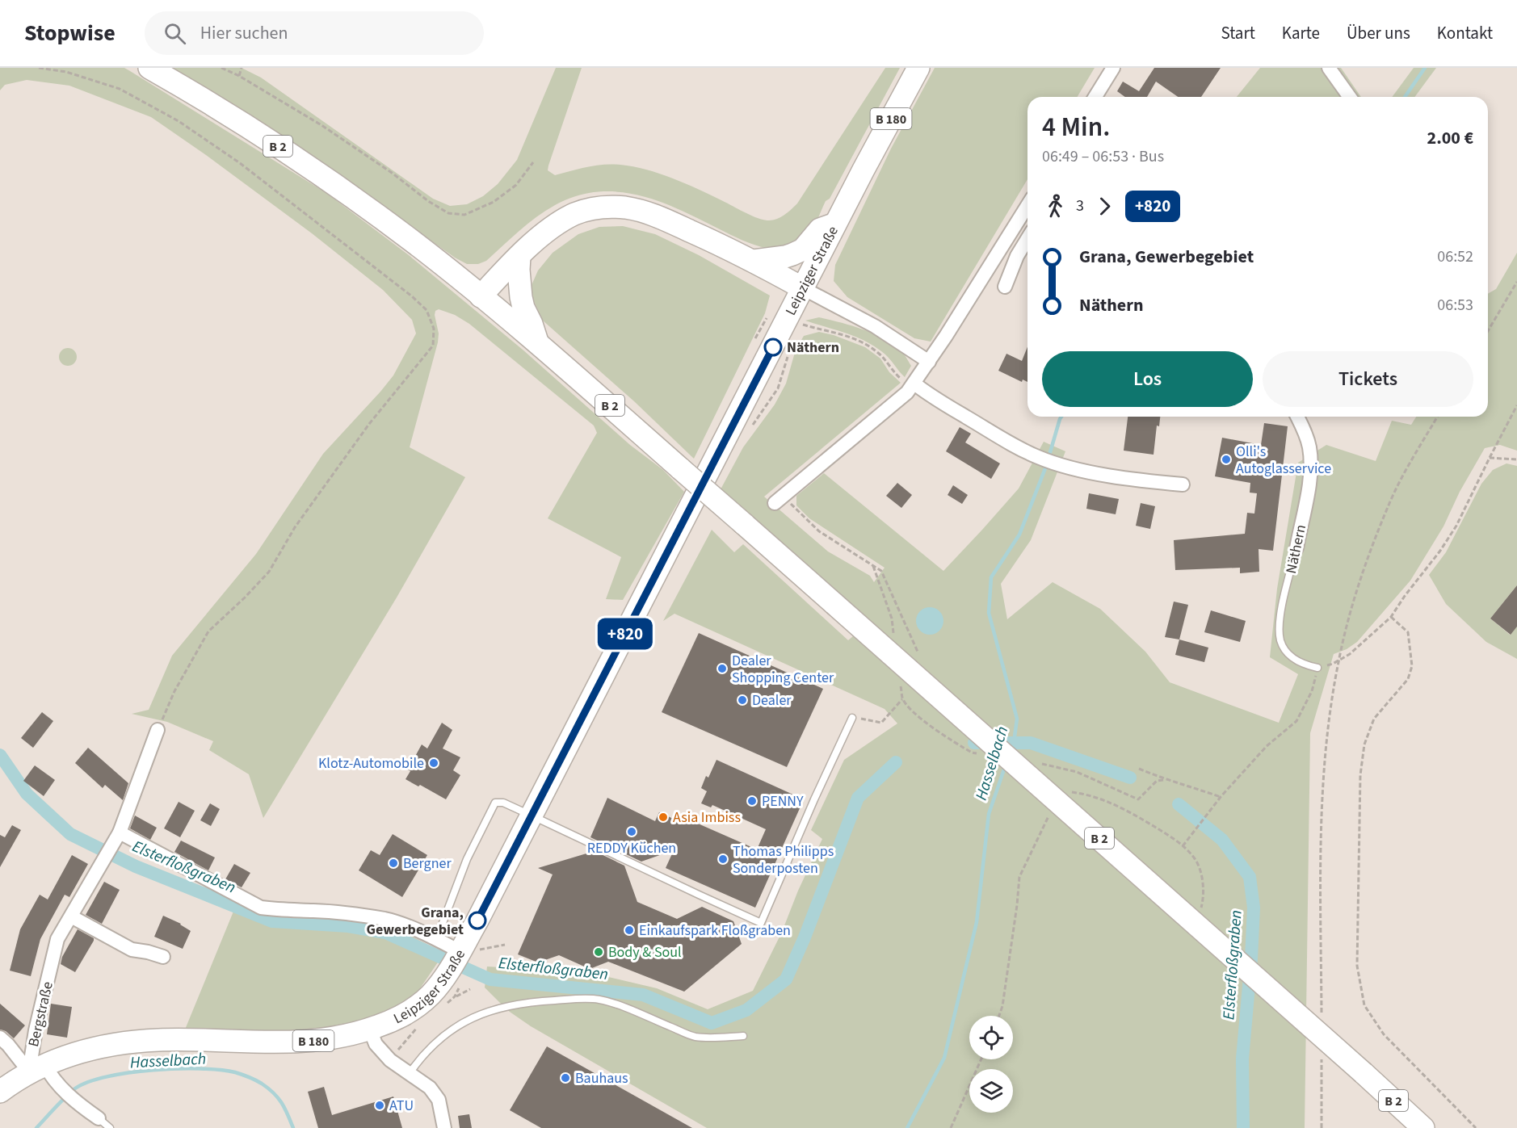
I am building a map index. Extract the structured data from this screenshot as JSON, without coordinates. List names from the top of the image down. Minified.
{"streets":{"main road":["B 180","B 2","Leipziger Straße"],"street":["Näthern","Bergstraße"]},"crossings":[["Leipziger Straße","Bergstraße"]],"water":["Hasselbach","Elsterfloßgraben"],"places":["Näthern","Olli's Autoglasservice","Dealer Shopping Center","Dealer","Klotz-Automobile","PENNY","Asia Imbiss","REDDY Küchen","Thomas Philipps Sonderposten","Bergner","Grana, Gewerbegebiet","Einkaufspark Floßgraben","Body & Soul","Bauhaus","ATU"],"lines":["bus line +820"],"page":{"header":"Stopwise","search":"Hier suchen","nav":["Start","Karte","Über uns","Kontakt"],"on_map":"+820","heading":["4 Min.","06:49 – 06:53 · Bus","2.00 €"],"legs":["3","+820"],"list":[{"name":"Grana, Gewerbegebiet","value":"06:52"},{"name":"Näthern","value":"06:53"}],"buttons":["Los","Tickets"]}}
